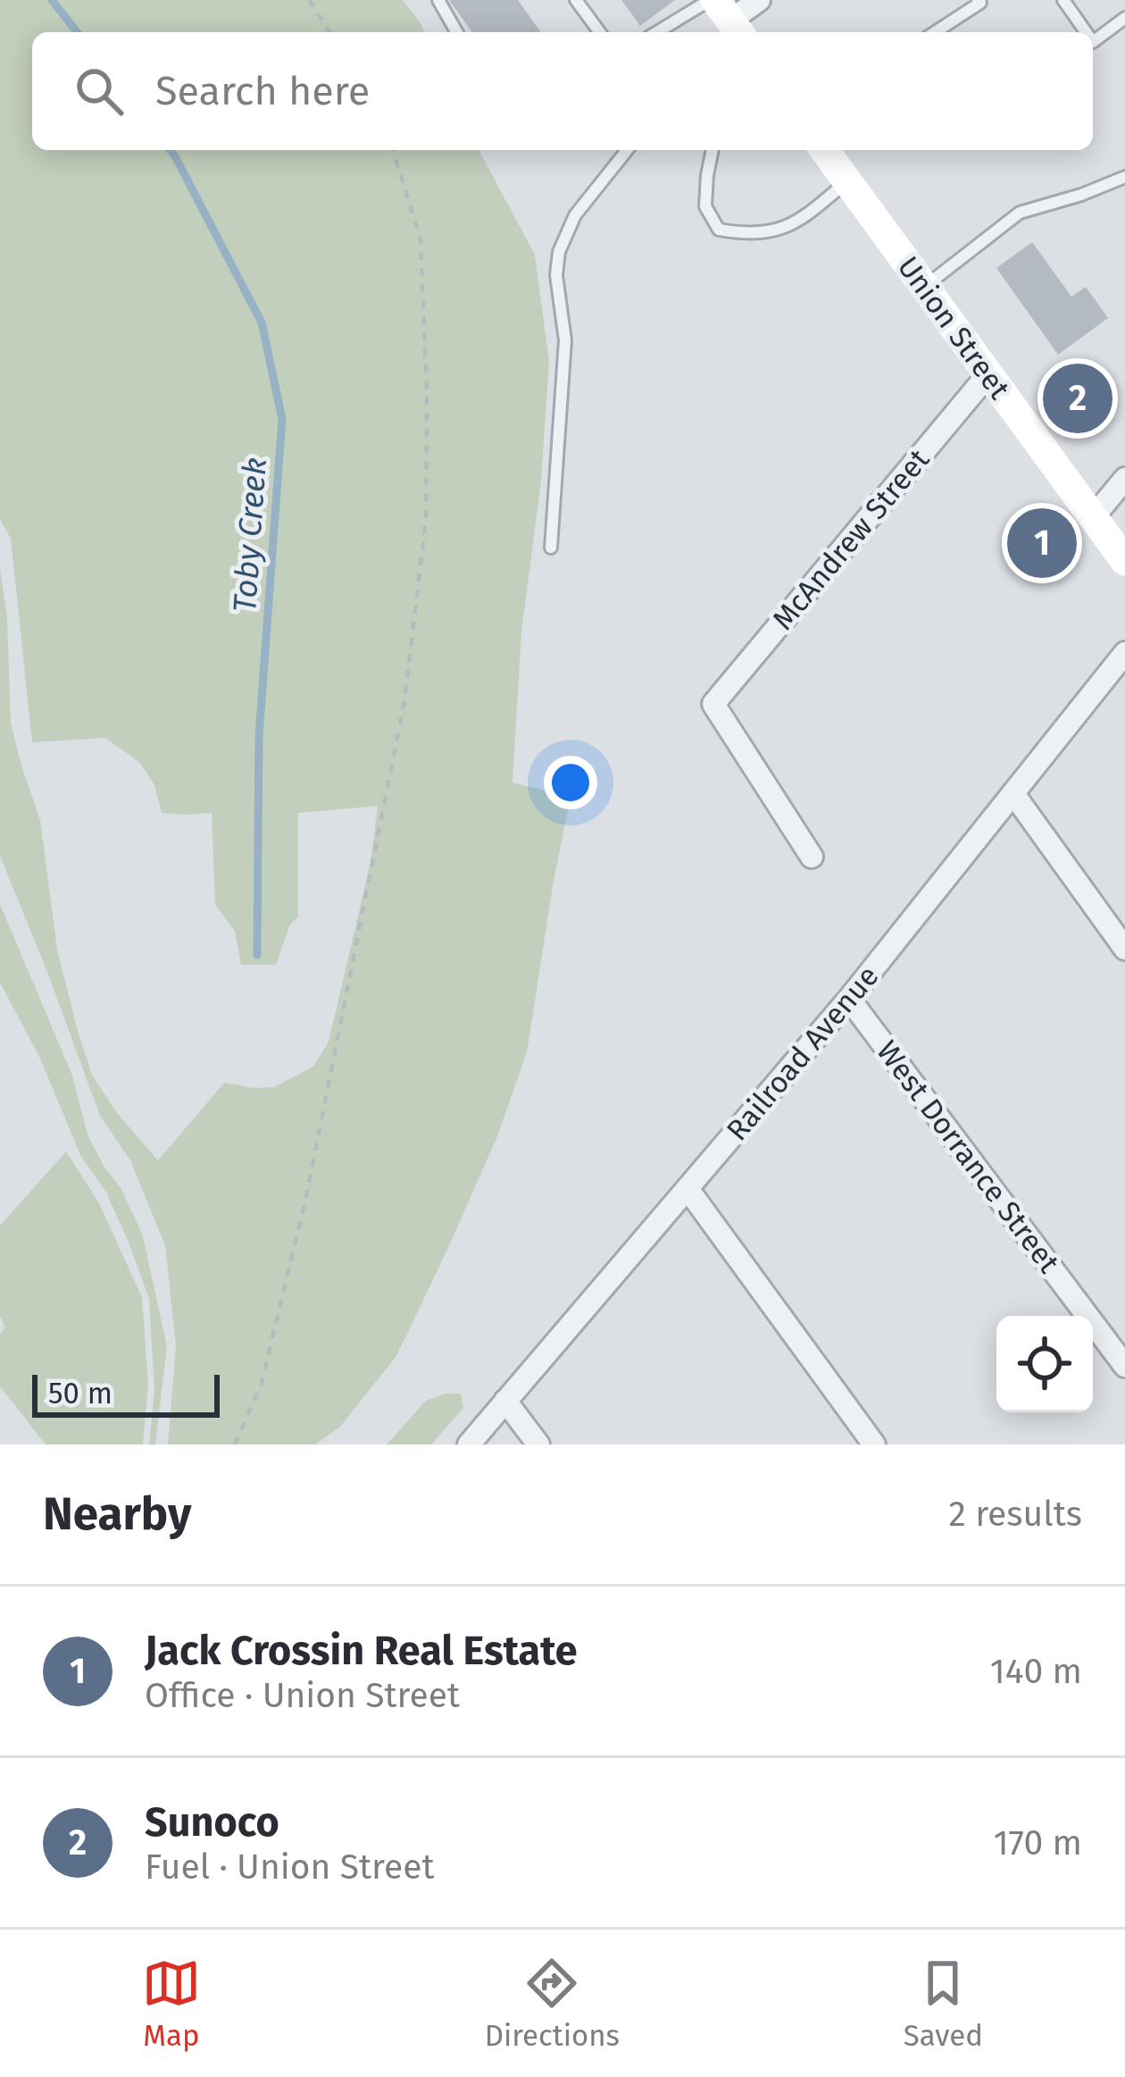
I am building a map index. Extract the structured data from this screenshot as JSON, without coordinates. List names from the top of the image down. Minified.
{"streets":{"main road":["Union Street"],"street":["McAndrew Street","Railroad Avenue","West Dorrance Street"]},"crossings":[["Union Street","McAndrew Street"],["Railroad Avenue","West Dorrance Street"]],"water":["Toby Creek"],"scale_bar":"50 m","page":{"search":"Search here","pins":["2","1"],"scale":"50 m","heading":["Nearby","2 results"],"list":[{"mark":"1","name":"Jack Crossin Real Estate","note":"Office · Union Street","value":"140 m"},{"mark":"2","name":"Sunoco","note":"Fuel · Union Street","value":"170 m"}],"nav":["Map","Directions","Saved"]}}
